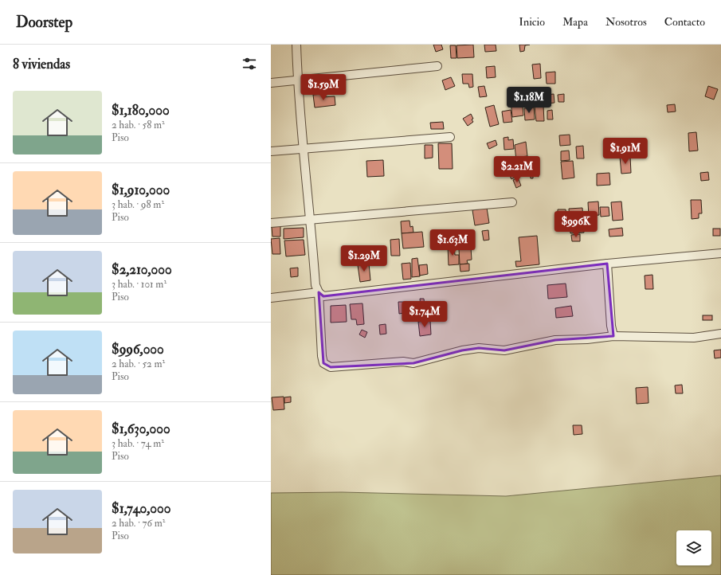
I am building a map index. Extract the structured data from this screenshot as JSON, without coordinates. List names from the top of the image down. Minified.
{"page":{"header":"Doorstep","nav":["Inicio","Mapa","Nosotros","Contacto"],"heading":"8 viviendas","price":["$1.59M","$1.18M","$1.91M","$2.21M","$996K","$1.63M","$1.29M","$1.74M"],"list":[{"name":"$1,180,000","note":"2 hab. · 58 m² · Piso"},{"name":"$1,910,000","note":"3 hab. · 98 m² · Piso"},{"name":"$2,210,000","note":"3 hab. · 101 m² · Piso"},{"name":"$996,000","note":"2 hab. · 52 m² · Piso"},{"name":"$1,630,000","note":"3 hab. · 74 m² · Piso"},{"name":"$1,740,000","note":"2 hab. · 76 m² · Piso"}]}}
